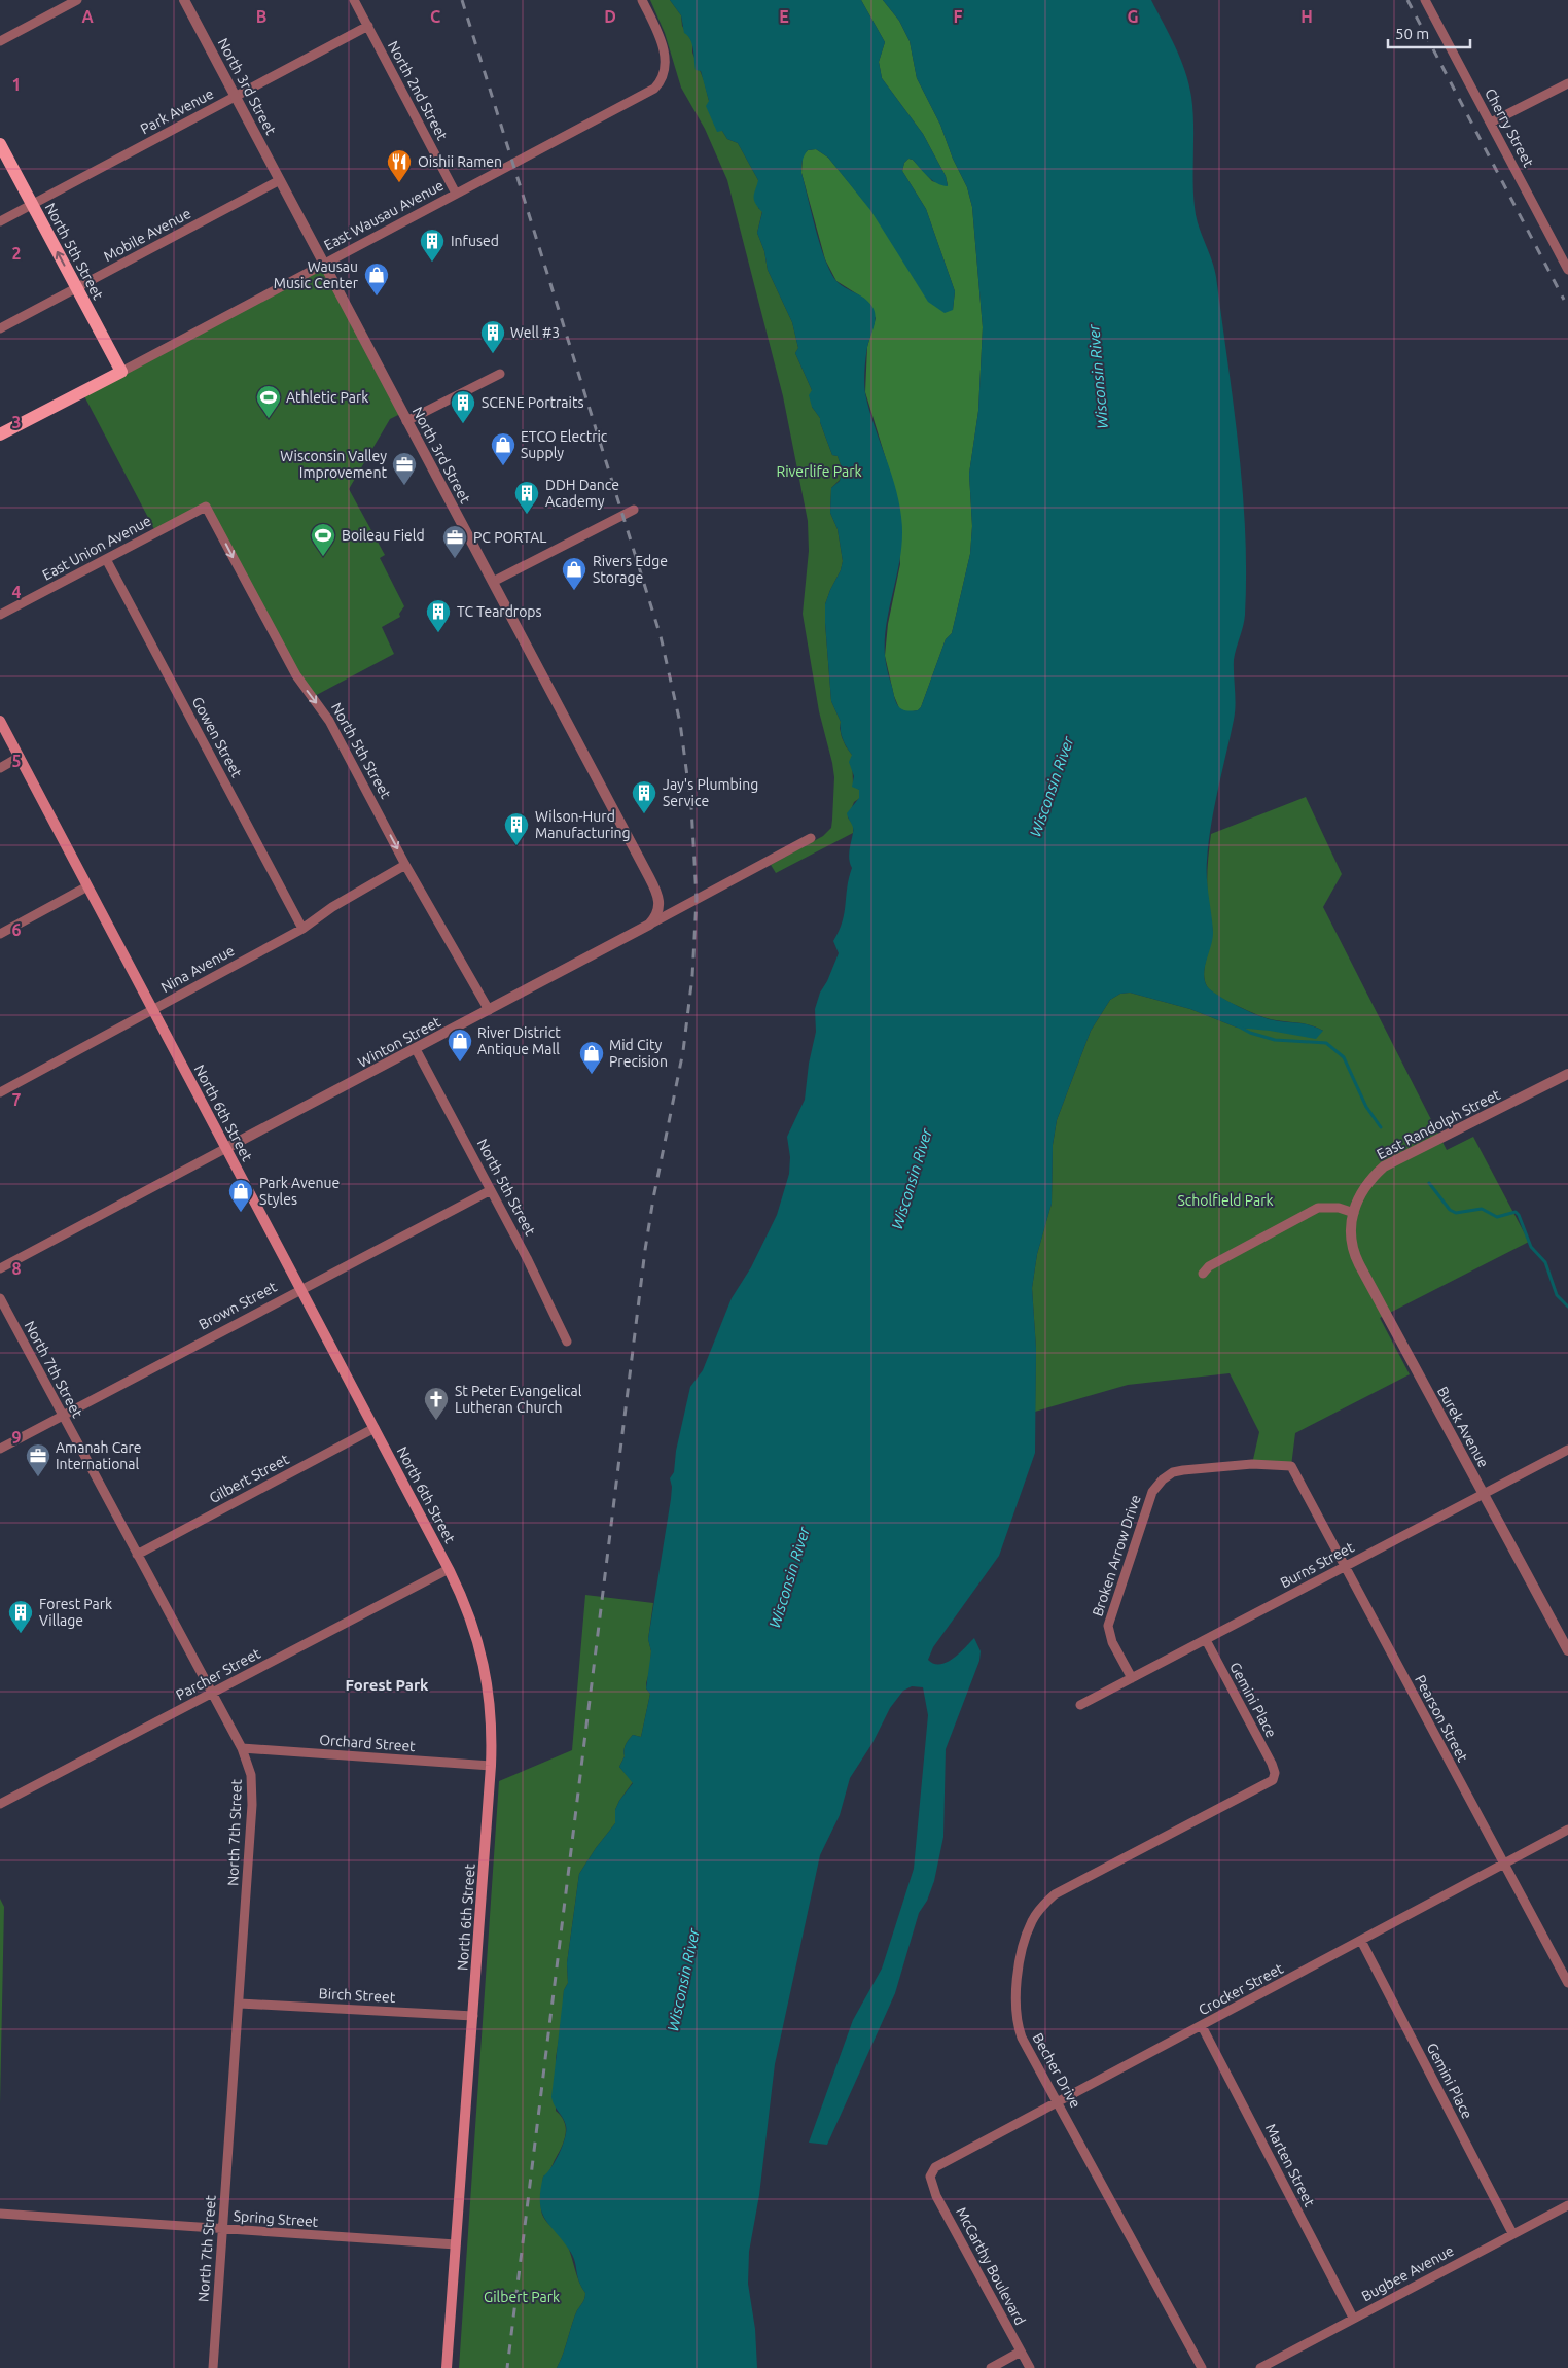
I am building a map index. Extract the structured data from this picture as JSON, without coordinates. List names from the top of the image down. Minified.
{"streets":{"main road":["East Wausau Avenue","North 5th Street","North 6th Street"],"street":["North 3rd Street","North 2nd Street","Park Avenue","Cherry Street","Mobile Avenue","East Union Avenue","Gowen Street","Nina Avenue","Winton Street","East Randolph Street","Brown Street","North 7th Street","Burek Avenue","Gilbert Street","Broken Arrow Drive","Burns Street","Parcher Street","Gemini Place","Pearson Street","Orchard Street","Crocker Street","Birch Street","Becher Drive","Marten Street","Spring Street","McCarthy Boulevard","Bugbee Avenue"]},"crossings":[["North 3rd Street","Park Avenue"],["North 3rd Street","East Wausau Avenue"],["North 3rd Street","Mobile Avenue"],["North 3rd Street","Winton Street"],["North 2nd Street","Park Avenue"],["North 2nd Street","East Wausau Avenue"],["Park Avenue","North 5th Street"],["East Wausau Avenue","North 5th Street"],["Mobile Avenue","North 5th Street"],["North 5th Street","East Union Avenue"],["North 5th Street","Nina Avenue"],["North 5th Street","Winton Street"],["North 5th Street","Brown Street"],["East Union Avenue","Gowen Street"],["Gowen Street","Nina Avenue"],["Nina Avenue","North 6th Street"],["Winton Street","North 6th Street"],["North 6th Street","Brown Street"],["North 6th Street","Gilbert Street"],["North 6th Street","Parcher Street"],["North 6th Street","Orchard Street"],["North 6th Street","Birch Street"],["North 6th Street","Spring Street"],["East Randolph Street","Burek Avenue"],["Brown Street","North 7th Street"],["North 7th Street","Gilbert Street"],["North 7th Street","Parcher Street"],["North 7th Street","Orchard Street"],["North 7th Street","Birch Street"],["North 7th Street","Spring Street"],["Burek Avenue","Burns Street"],["Broken Arrow Drive","Burns Street"],["Broken Arrow Drive","Pearson Street"],["Burns Street","Gemini Place"],["Burns Street","Pearson Street"],["Gemini Place","Crocker Street"],["Gemini Place","Becher Drive"],["Gemini Place","Bugbee Avenue"],["Pearson Street","Crocker Street"],["Crocker Street","Becher Drive"],["Crocker Street","Marten Street"],["Crocker Street","McCarthy Boulevard"],["Marten Street","Bugbee Avenue"]],"districts":["Forest Park"],"water":["Wisconsin River"],"parks":["Riverlife Park","Scholfield Park","Gilbert Park"],"places":{"restaurant":["Oishii Ramen"],"building":["Infused","Well #3","SCENE Portraits","DDH Dance Academy","TC Teardrops","Jay's Plumbing Service","Wilson-Hurd Manufacturing","Forest Park Village"],"shop":["Wausau Music Center","ETCO Electric Supply","Rivers Edge Storage","River District Antique Mall","Mid City Precision","Park Avenue Styles"],"sports":["Athletic Park","Boileau Field"],"office":["Wisconsin Valley Improvement","PC PORTAL","Amanah Care International"],"church":["St Peter Evangelical Lutheran Church"]},"scale_bar":"50 m","grid":{"columns":["A","B","C","D","E","F","G","H"],"rows":["1","2","3","4","5","6","7","8","9"]}}
